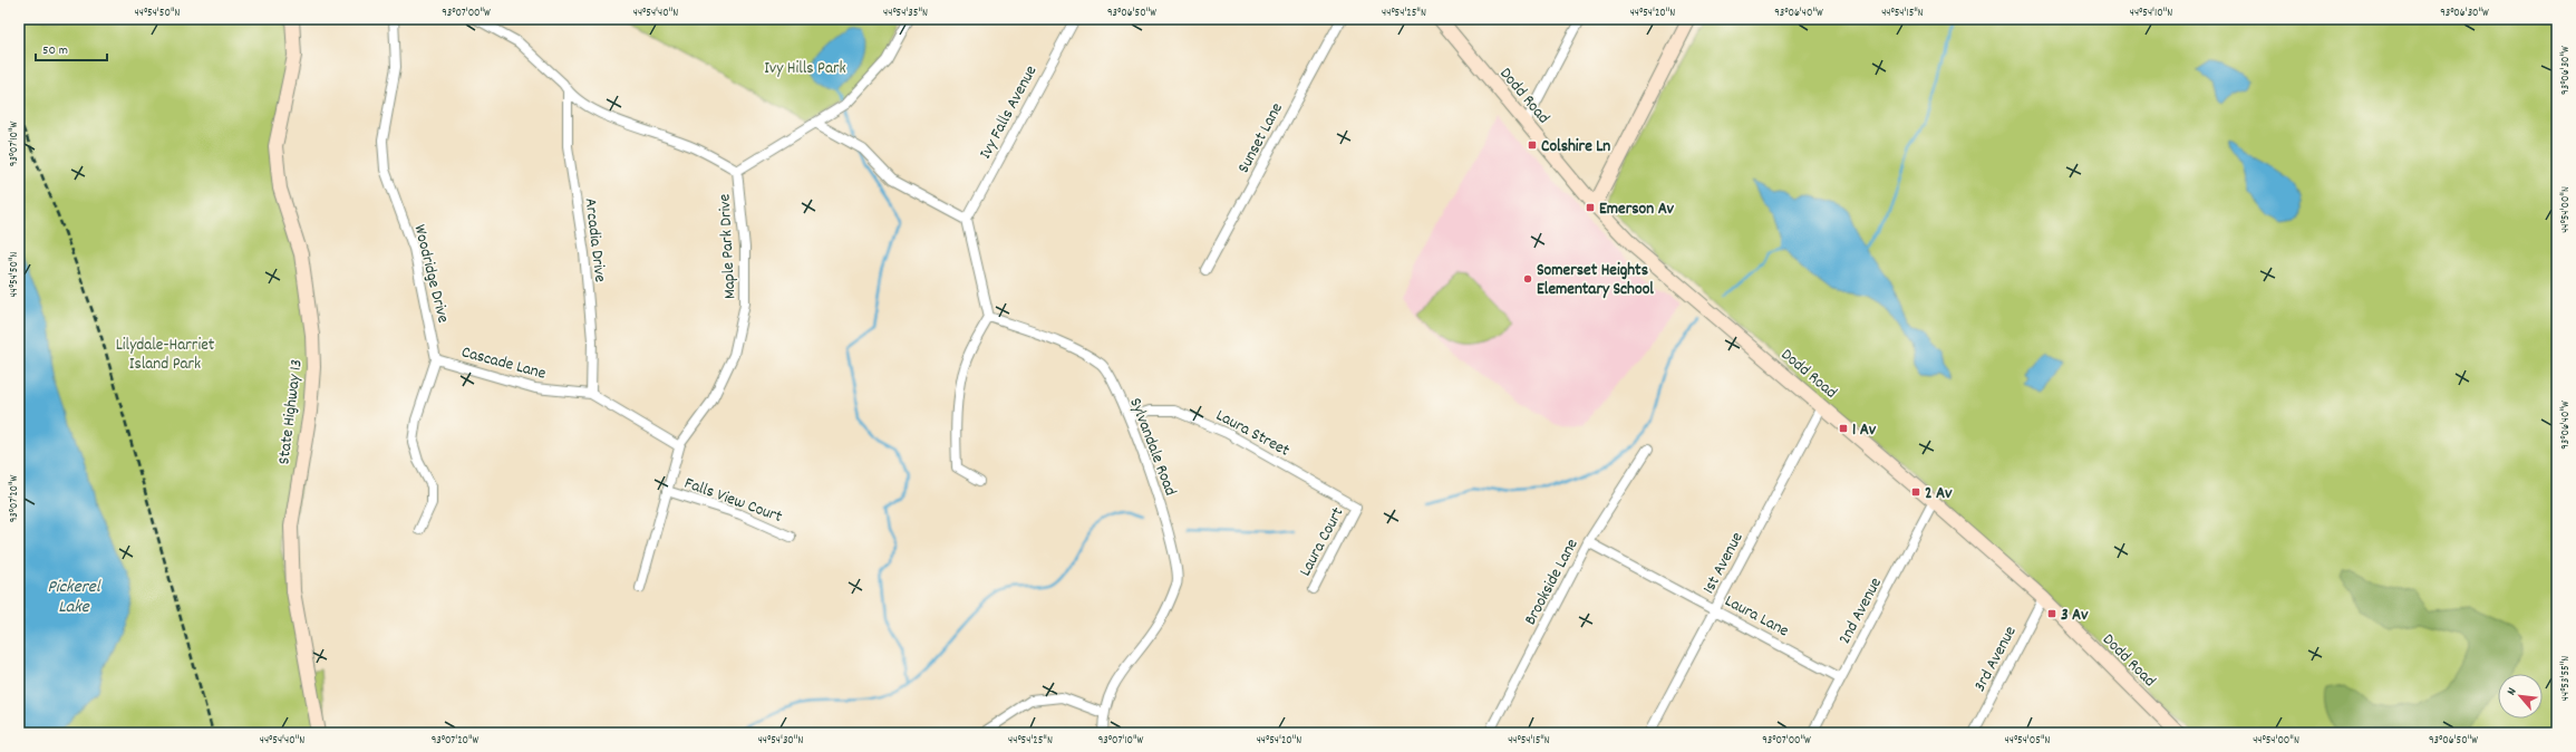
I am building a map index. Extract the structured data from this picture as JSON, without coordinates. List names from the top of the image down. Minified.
{"streets":{"main road":["Dodd Road","State Highway 13"],"street":["Ivy Falls Avenue","Sunset Lane","Arcadia Drive","Maple Park Drive","Woodridge Drive","Cascade Lane","Laura Street","Sylvandale Road","Falls View Court","Laura Court","1st Avenue","Brookside Lane","2nd Avenue","Laura Lane","3rd Avenue"]},"crossings":[["Dodd Road","1st Avenue"],["Dodd Road","2nd Avenue"],["Dodd Road","3rd Avenue"],["Arcadia Drive","Cascade Lane"],["Maple Park Drive","Cascade Lane"],["Maple Park Drive","Falls View Court"],["Woodridge Drive","Cascade Lane"],["Laura Street","Sylvandale Road"],["Laura Street","Laura Court"],["1st Avenue","Laura Lane"],["Brookside Lane","Laura Lane"],["2nd Avenue","Laura Lane"]],"water":["Pickerel Lake"],"parks":["Ivy Hills Park","Lilydale-Harriet Island Park"],"places":{"transit":["Colshire Ln","Emerson Av","1 Av","2 Av","3 Av"],"other":["Somerset Heights Elementary School"]},"scale_bar":"50 m","north":"top left","coordinates":["44°54'50\"N","93°07'00\"W","44°54'40\"N","44°54'35\"N","93°06'50\"W","44°54'25\"N","44°54'20\"N","93°06'40\"W","44°54'15\"N","44°54'10\"N","93°06'30\"W","93°07'10\"W","44°54'00\"N","93°07'20\"W","44°53'55\"N","44°54'30\"N","44°54'05\"N"]}
